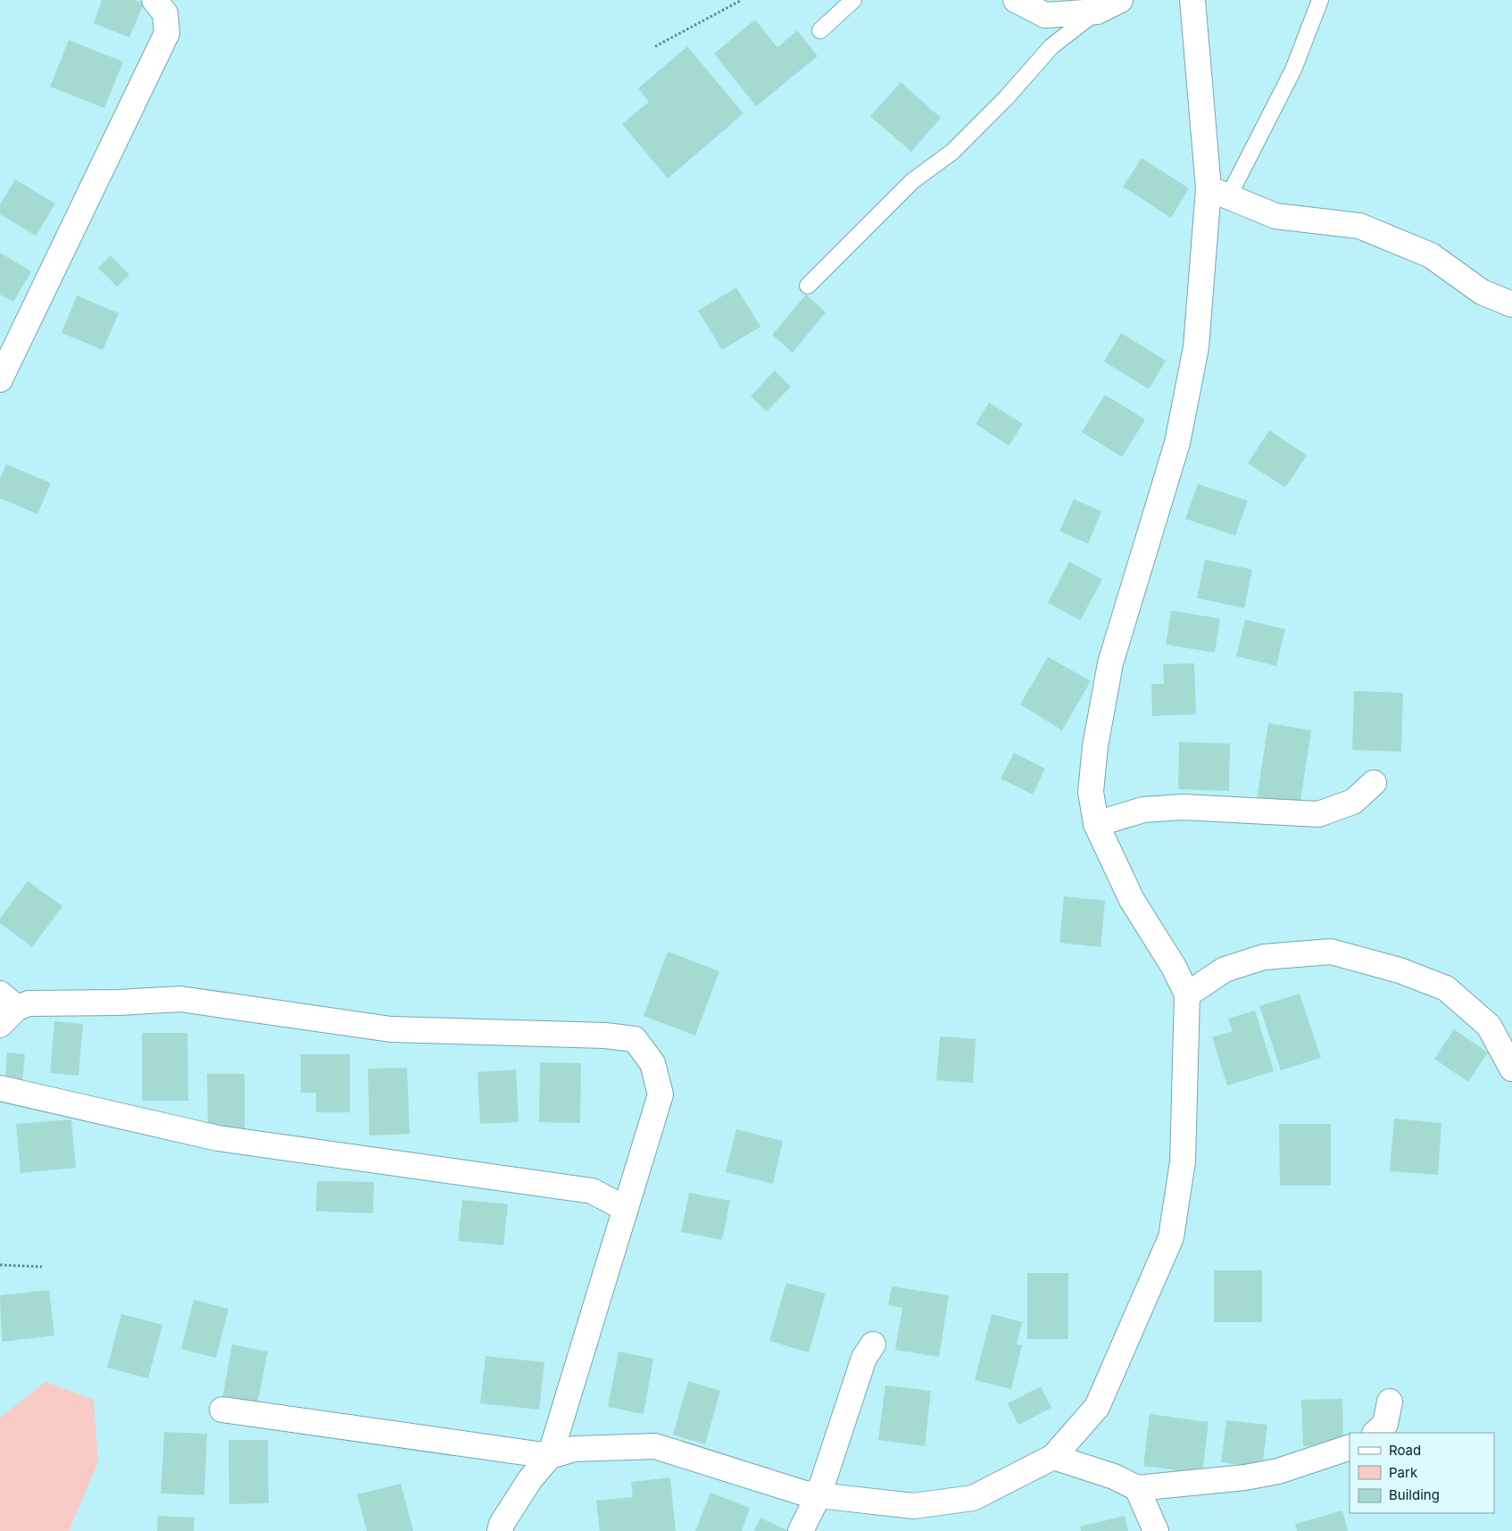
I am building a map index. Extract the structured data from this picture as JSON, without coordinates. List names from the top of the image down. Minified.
{"legend":["Road","Park","Building"]}
